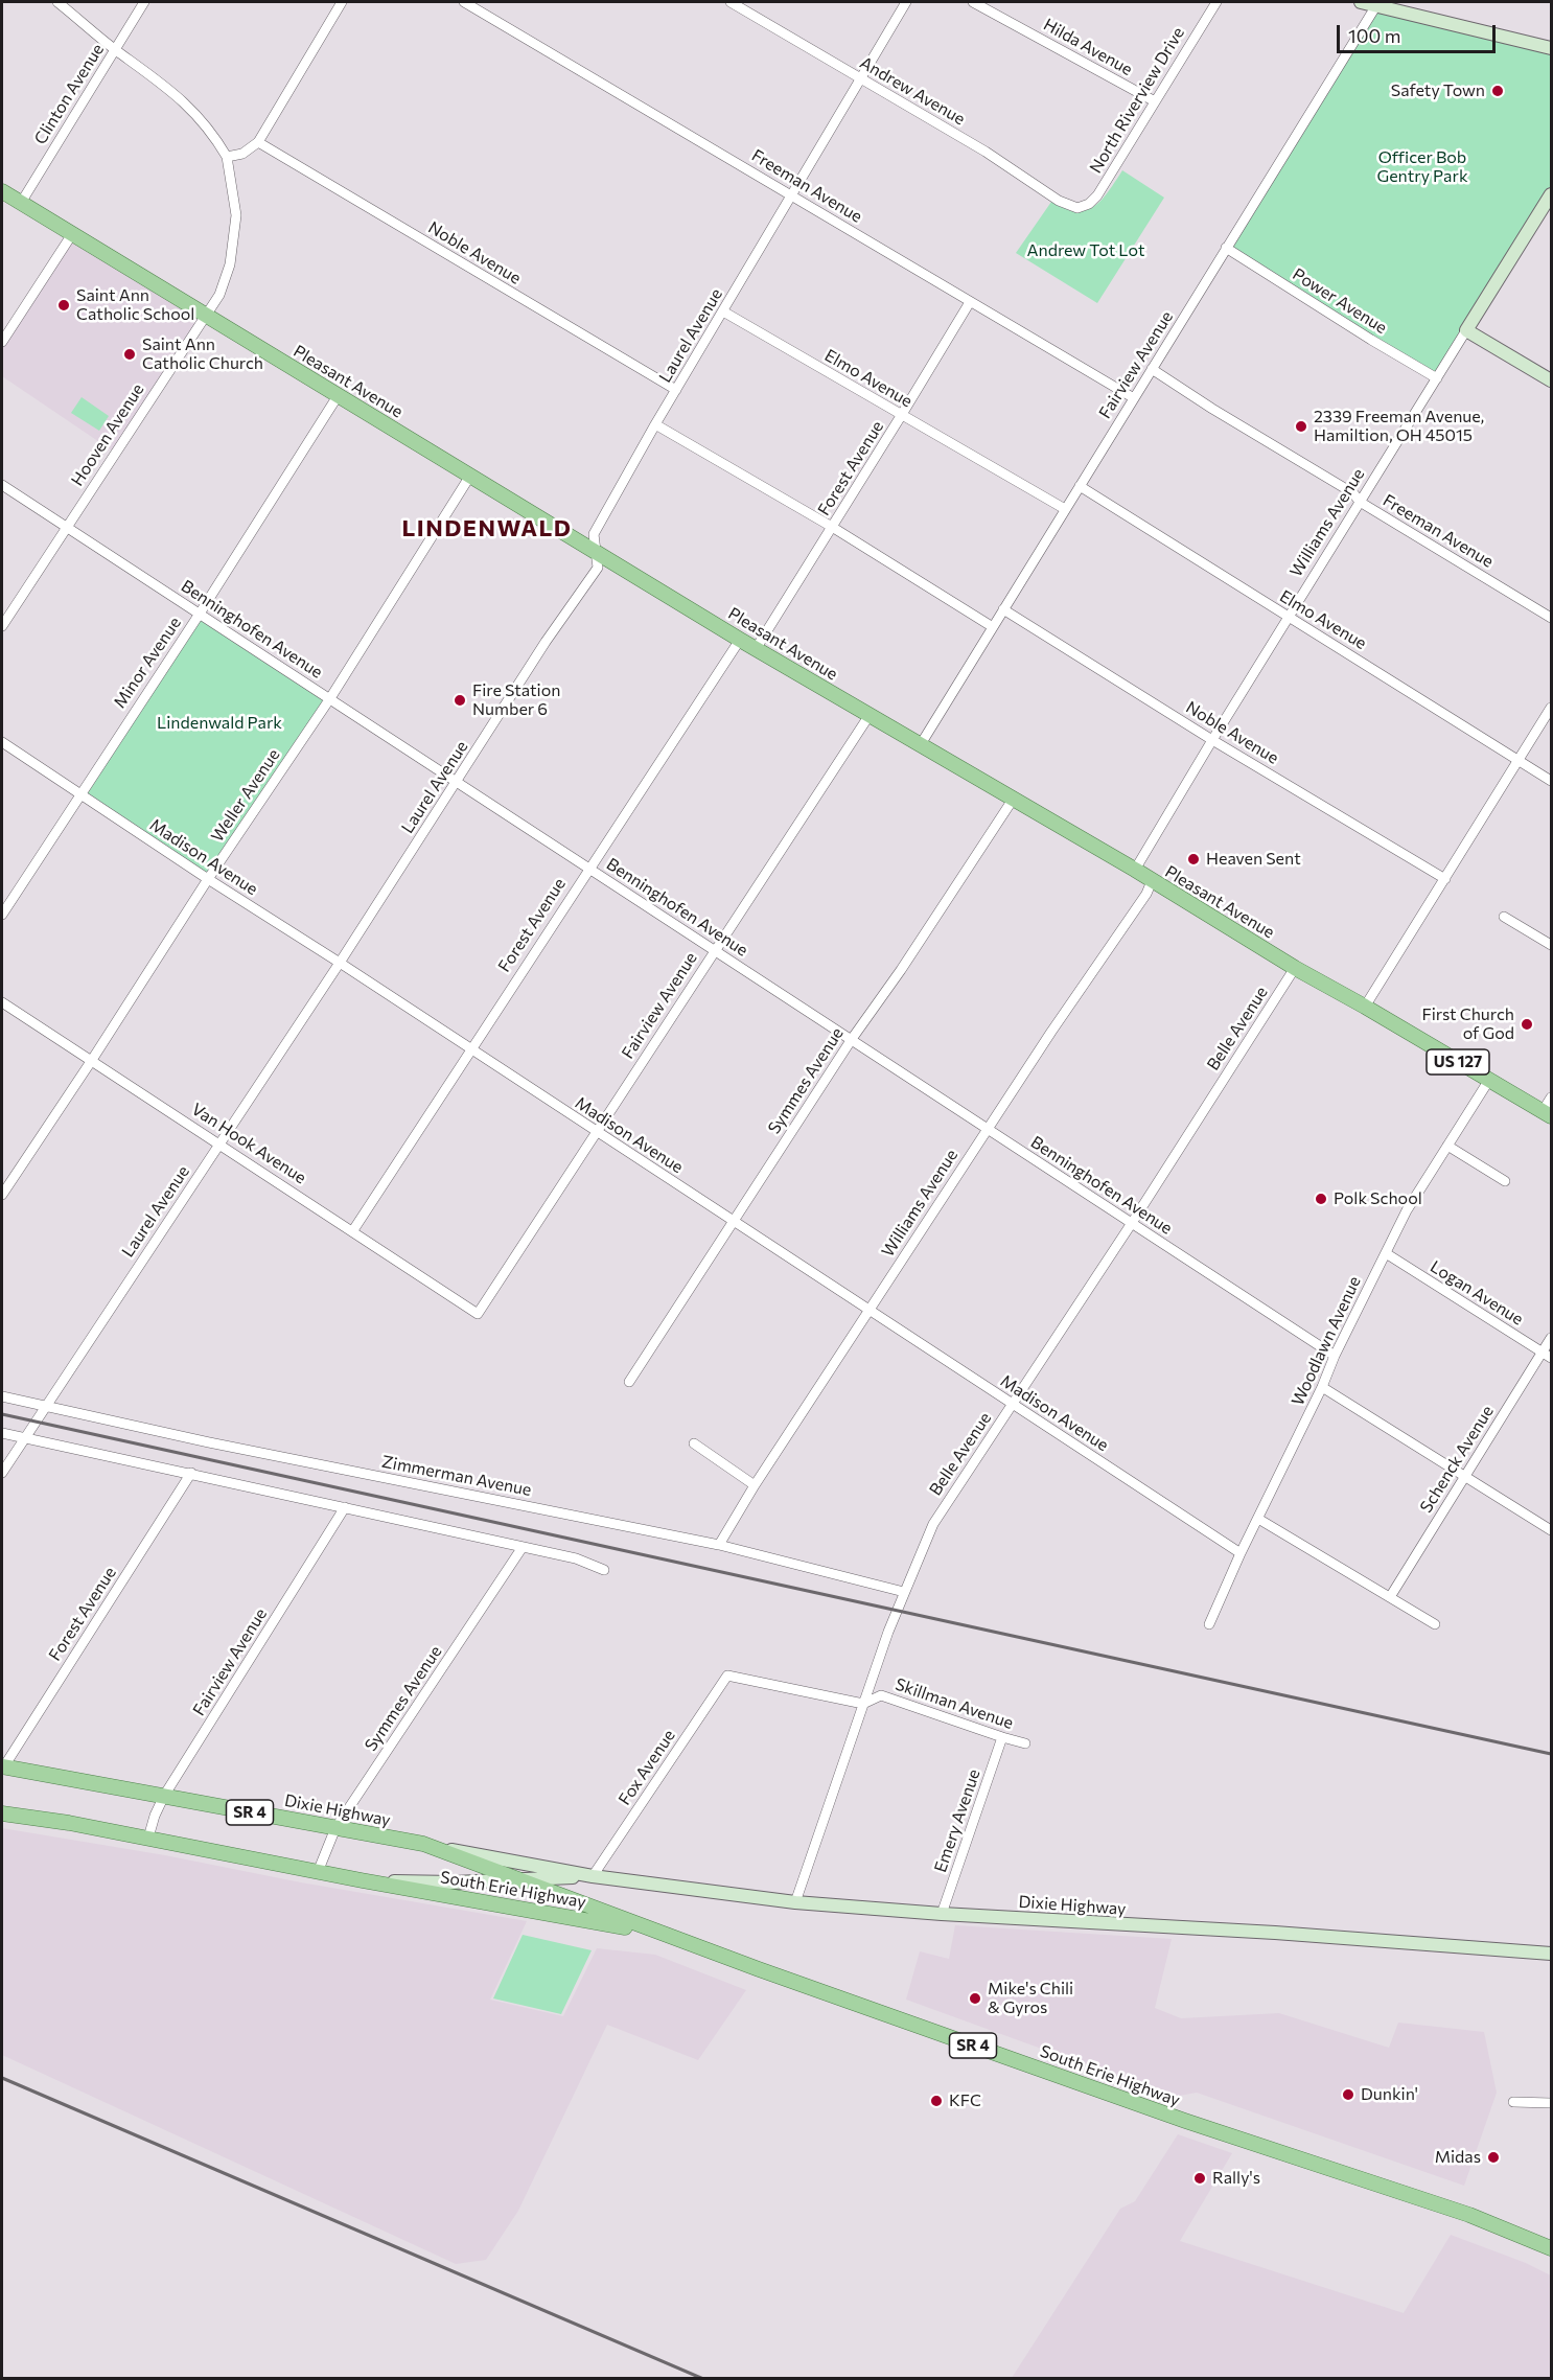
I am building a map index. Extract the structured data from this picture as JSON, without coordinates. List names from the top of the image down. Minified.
{"streets":{"main road":["Pleasant Avenue","US 127","Dixie Highway","SR 4","South Erie Highway"],"street":["Hilda Avenue","Andrew Avenue","Clinton Avenue","North Riverview Drive","Freeman Avenue","Noble Avenue","Power Avenue","Laurel Avenue","Fairview Avenue","Elmo Avenue","Hooven Avenue","Forest Avenue","Williams Avenue","Benninghofen Avenue","Minor Avenue","Weller Avenue","Madison Avenue","Belle Avenue","Symmes Avenue","Van Hook Avenue","Logan Avenue","Woodlawn Avenue","Schenck Avenue","Zimmerman Avenue","Skillman Avenue","Fox Avenue","Emery Avenue"]},"crossings":[["Hilda Avenue","North Riverview Drive"],["Andrew Avenue","North Riverview Drive"],["Andrew Avenue","Laurel Avenue"],["Clinton Avenue","Pleasant Avenue"],["Freeman Avenue","Laurel Avenue"],["Freeman Avenue","Fairview Avenue"],["Freeman Avenue","Forest Avenue"],["Freeman Avenue","Williams Avenue"],["Noble Avenue","Laurel Avenue"],["Noble Avenue","Fairview Avenue"],["Noble Avenue","Williams Avenue"],["Power Avenue","Fairview Avenue"],["Power Avenue","Williams Avenue"],["Laurel Avenue","Elmo Avenue"],["Laurel Avenue","Pleasant Avenue"],["Laurel Avenue","Benninghofen Avenue"],["Laurel Avenue","Madison Avenue"],["Laurel Avenue","Van Hook Avenue"],["Laurel Avenue","Zimmerman Avenue"],["Fairview Avenue","Elmo Avenue"],["Fairview Avenue","Pleasant Avenue"],["Fairview Avenue","Benninghofen Avenue"],["Fairview Avenue","Madison Avenue"],["Fairview Avenue","Van Hook Avenue"],["Fairview Avenue","Dixie Highway"],["Elmo Avenue","Forest Avenue"],["Elmo Avenue","Williams Avenue"],["Pleasant Avenue","Hooven Avenue"],["Pleasant Avenue","Forest Avenue"],["Pleasant Avenue","Williams Avenue"],["Pleasant Avenue","Minor Avenue"],["Pleasant Avenue","Weller Avenue"],["Pleasant Avenue","Belle Avenue"],["Pleasant Avenue","Symmes Avenue"],["Pleasant Avenue","Woodlawn Avenue"],["Hooven Avenue","Benninghofen Avenue"],["Forest Avenue","Benninghofen Avenue"],["Forest Avenue","Madison Avenue"],["Forest Avenue","Van Hook Avenue"],["Forest Avenue","Dixie Highway"],["Williams Avenue","Benninghofen Avenue"],["Williams Avenue","Madison Avenue"],["Williams Avenue","Zimmerman Avenue"],["Benninghofen Avenue","Minor Avenue"],["Benninghofen Avenue","Weller Avenue"],["Benninghofen Avenue","Belle Avenue"],["Benninghofen Avenue","Symmes Avenue"],["Benninghofen Avenue","Woodlawn Avenue"],["Minor Avenue","Madison Avenue"],["Weller Avenue","Madison Avenue"],["Weller Avenue","Van Hook Avenue"],["Madison Avenue","Belle Avenue"],["Madison Avenue","Symmes Avenue"],["Madison Avenue","Woodlawn Avenue"],["Belle Avenue","Zimmerman Avenue"],["Belle Avenue","Skillman Avenue"],["Belle Avenue","Dixie Highway"],["Symmes Avenue","Dixie Highway"],["Logan Avenue","Woodlawn Avenue"],["Logan Avenue","Schenck Avenue"],["Skillman Avenue","Fox Avenue"],["Skillman Avenue","Emery Avenue"],["Fox Avenue","Dixie Highway"],["Dixie Highway","Emery Avenue"],["Dixie Highway","South Erie Highway"]],"districts":["LINDENWALD"],"parks":["Officer Bob Gentry Park","Andrew Tot Lot","Lindenwald Park"],"places":["Safety Town","Saint Ann Catholic School","Saint Ann Catholic Church","2339 Freeman Avenue, Hamiltion, OH 45015","Fire Station Number 6","Heaven Sent","First Church of God","Polk School","Mike's Chili & Gyros","Dunkin'","KFC","Midas","Rally's"],"scale_bar":"100 m"}
